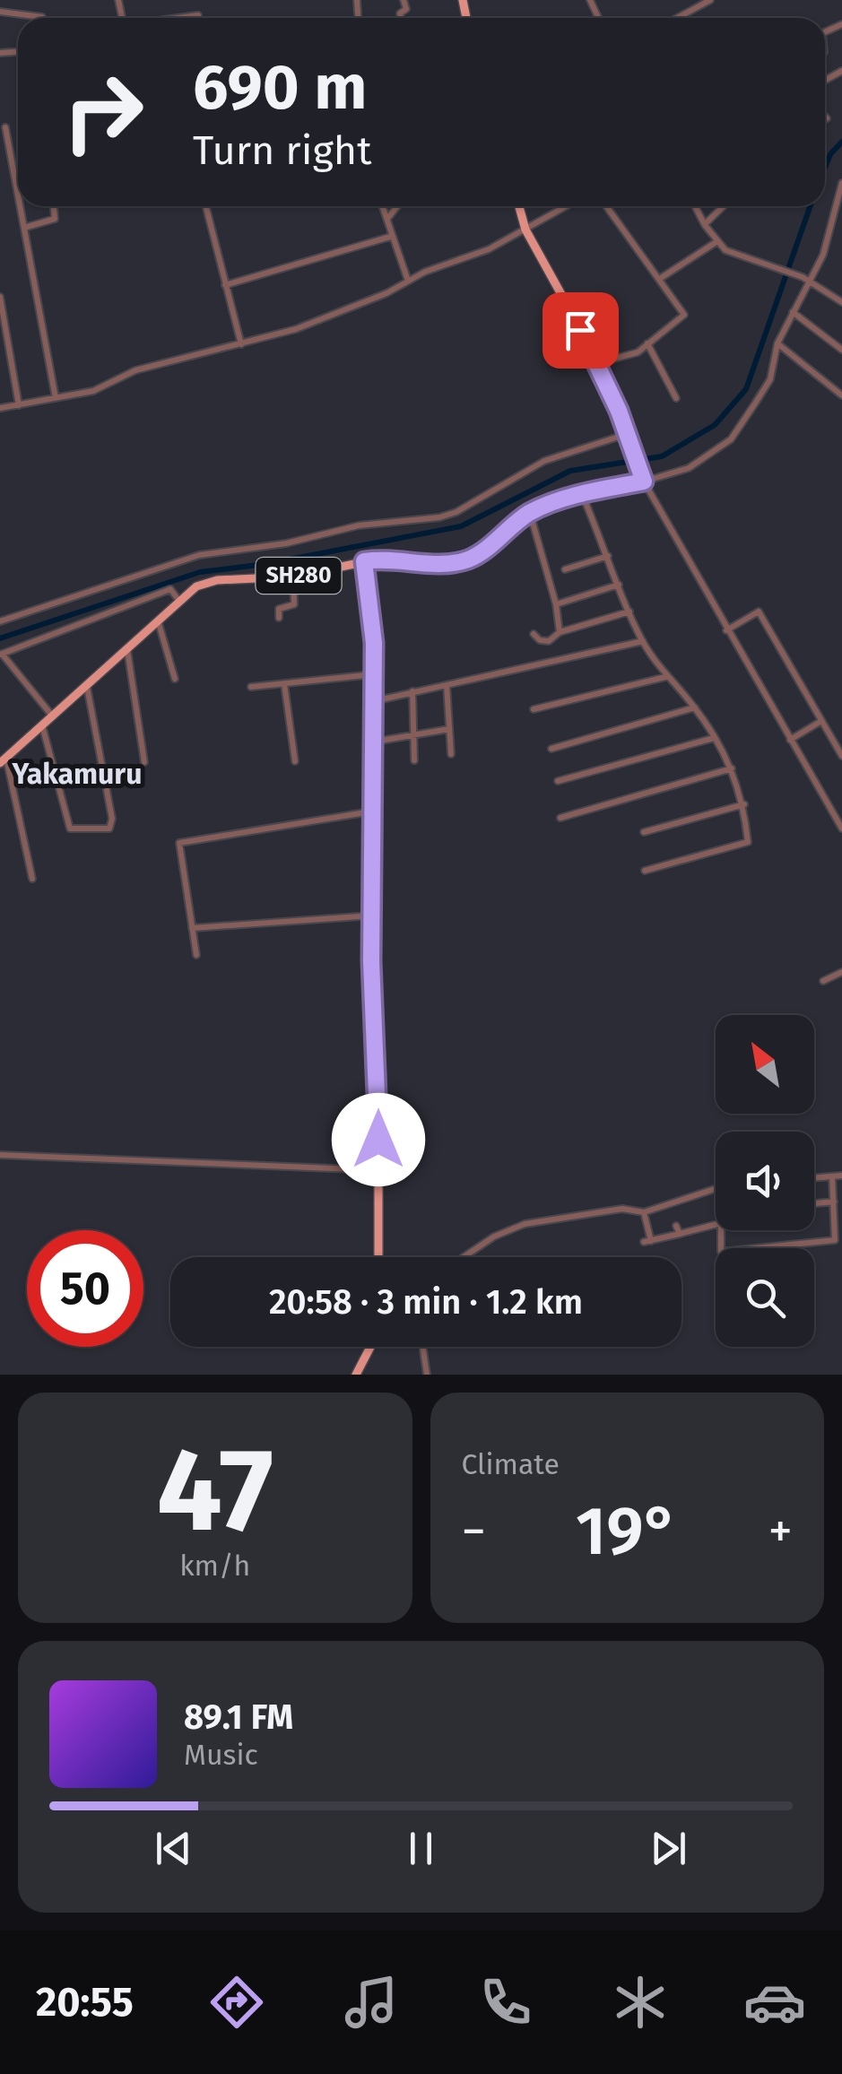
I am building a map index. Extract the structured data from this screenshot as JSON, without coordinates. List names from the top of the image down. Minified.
{"streets":{"main road":["SH280"]},"districts":["Yakamuru"],"north":"top left","page":{"turn":["690 m","Turn right"],"limit":"50","trip":"20:58 · 3 min · 1.2 km","tile":[["47","km/h"],"Climate"],"heat":["−","19°","+"],"song":["89.1 FM","Music"],"tabs":"20:55"}}
